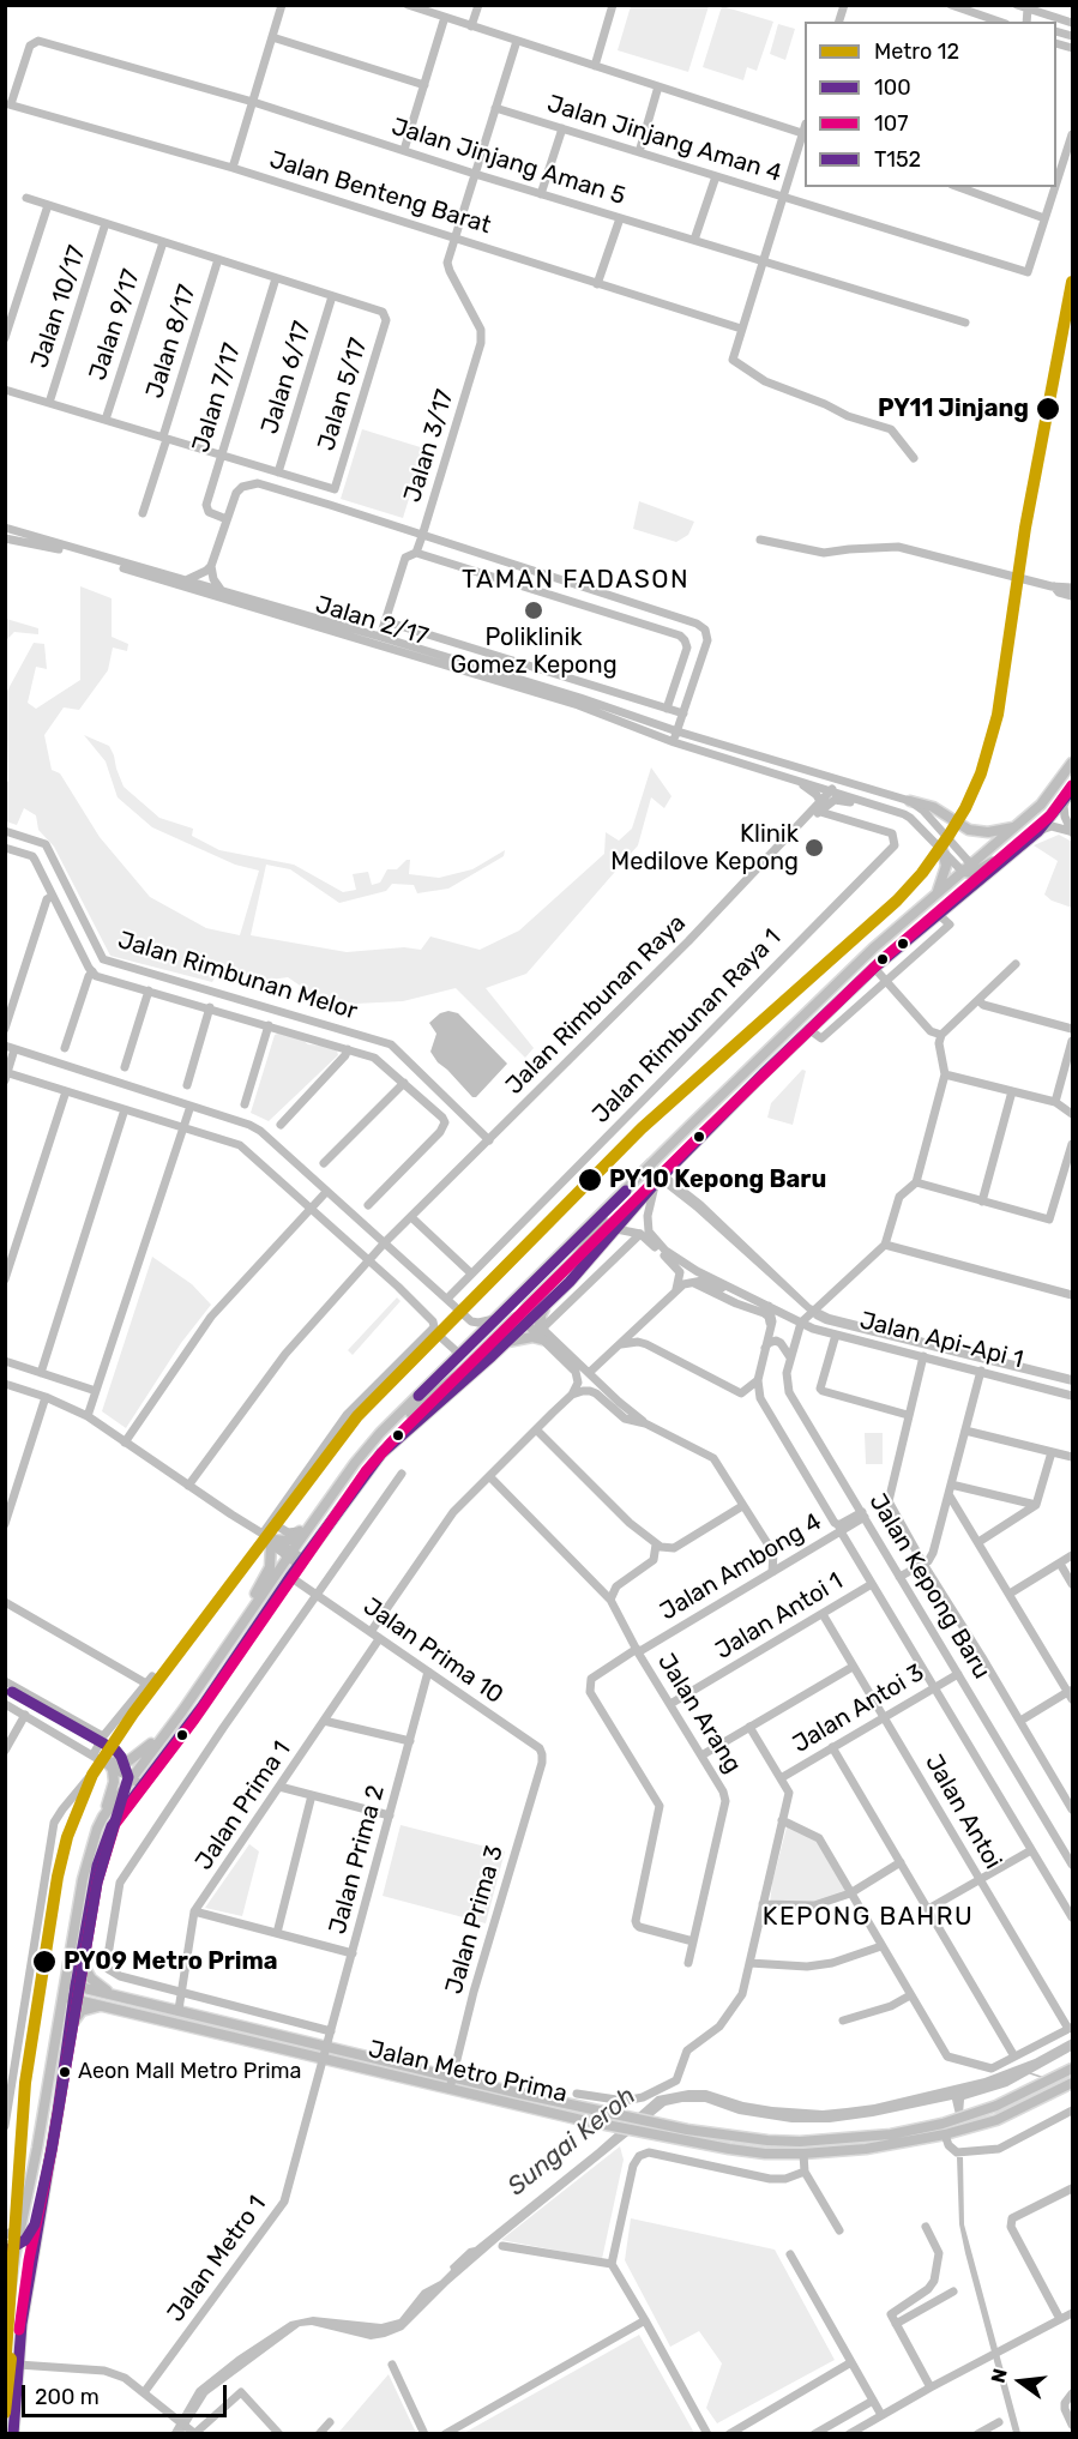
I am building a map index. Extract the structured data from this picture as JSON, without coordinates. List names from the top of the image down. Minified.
{"streets":{"main road":["Jalan Metro Prima"],"street":["Jalan Jinjang Aman 4","Jalan Jinjang Aman 5","Jalan Benteng Barat","Jalan 10/17","Jalan 9/17","Jalan 8/17","Jalan 6/17","Jalan 5/17","Jalan 7/17","Jalan 3/17","Jalan 2/17","Jalan Rimbunan Melor","Jalan Rimbunan Raya","Jalan Rimbunan Raya 1","Jalan Api-Api 1","Jalan Ambong 4","Jalan Kepong Baru","Jalan Antoi 1","Jalan Prima 10","Jalan Antoi 3","Jalan Arang","Jalan Prima 1","Jalan Antoi","Jalan Prima 2","Jalan Prima 3","Jalan Metro 1"]},"crossings":[["Jalan Jinjang Aman 5","Jalan Benteng Barat"],["Jalan Benteng Barat","Jalan 3/17"],["Jalan 6/17","Jalan 5/17"],["Jalan 3/17","Jalan 2/17"],["Jalan Rimbunan Melor","Jalan Rimbunan Raya"],["Jalan Rimbunan Raya","Jalan Rimbunan Raya 1"],["Jalan Api-Api 1","Jalan Kepong Baru"],["Jalan Ambong 4","Jalan Kepong Baru"],["Jalan Ambong 4","Jalan Arang"],["Jalan Kepong Baru","Jalan Antoi 3"],["Jalan Antoi 1","Jalan Arang"],["Jalan Antoi 1","Jalan Antoi"],["Jalan Prima 10","Jalan Prima 1"],["Jalan Prima 10","Jalan Prima 2"],["Jalan Prima 10","Jalan Prima 3"],["Jalan Antoi 3","Jalan Antoi"],["Jalan Prima 1","Jalan Metro Prima"],["Jalan Prima 2","Jalan Metro Prima"],["Jalan Prima 2","Jalan Metro 1"],["Jalan Prima 3","Jalan Metro Prima"],["Jalan Metro Prima","Jalan Metro 1"]],"districts":["TAMAN FADASON","KEPONG BAHRU"],"water":["Sungai Keroh"],"places":["PY11 Jinjang","Poliklinik Gomez Kepong","Klinik Medilove Kepong","PY10 Kepong Baru","PY09 Metro Prima","Aeon Mall Metro Prima"],"lines":["metro line 12","transit line 107","transit line 100","transit line T152"],"legend":["Metro 12","100","107","T152"],"scale_bar":"200 m","north":"left"}
